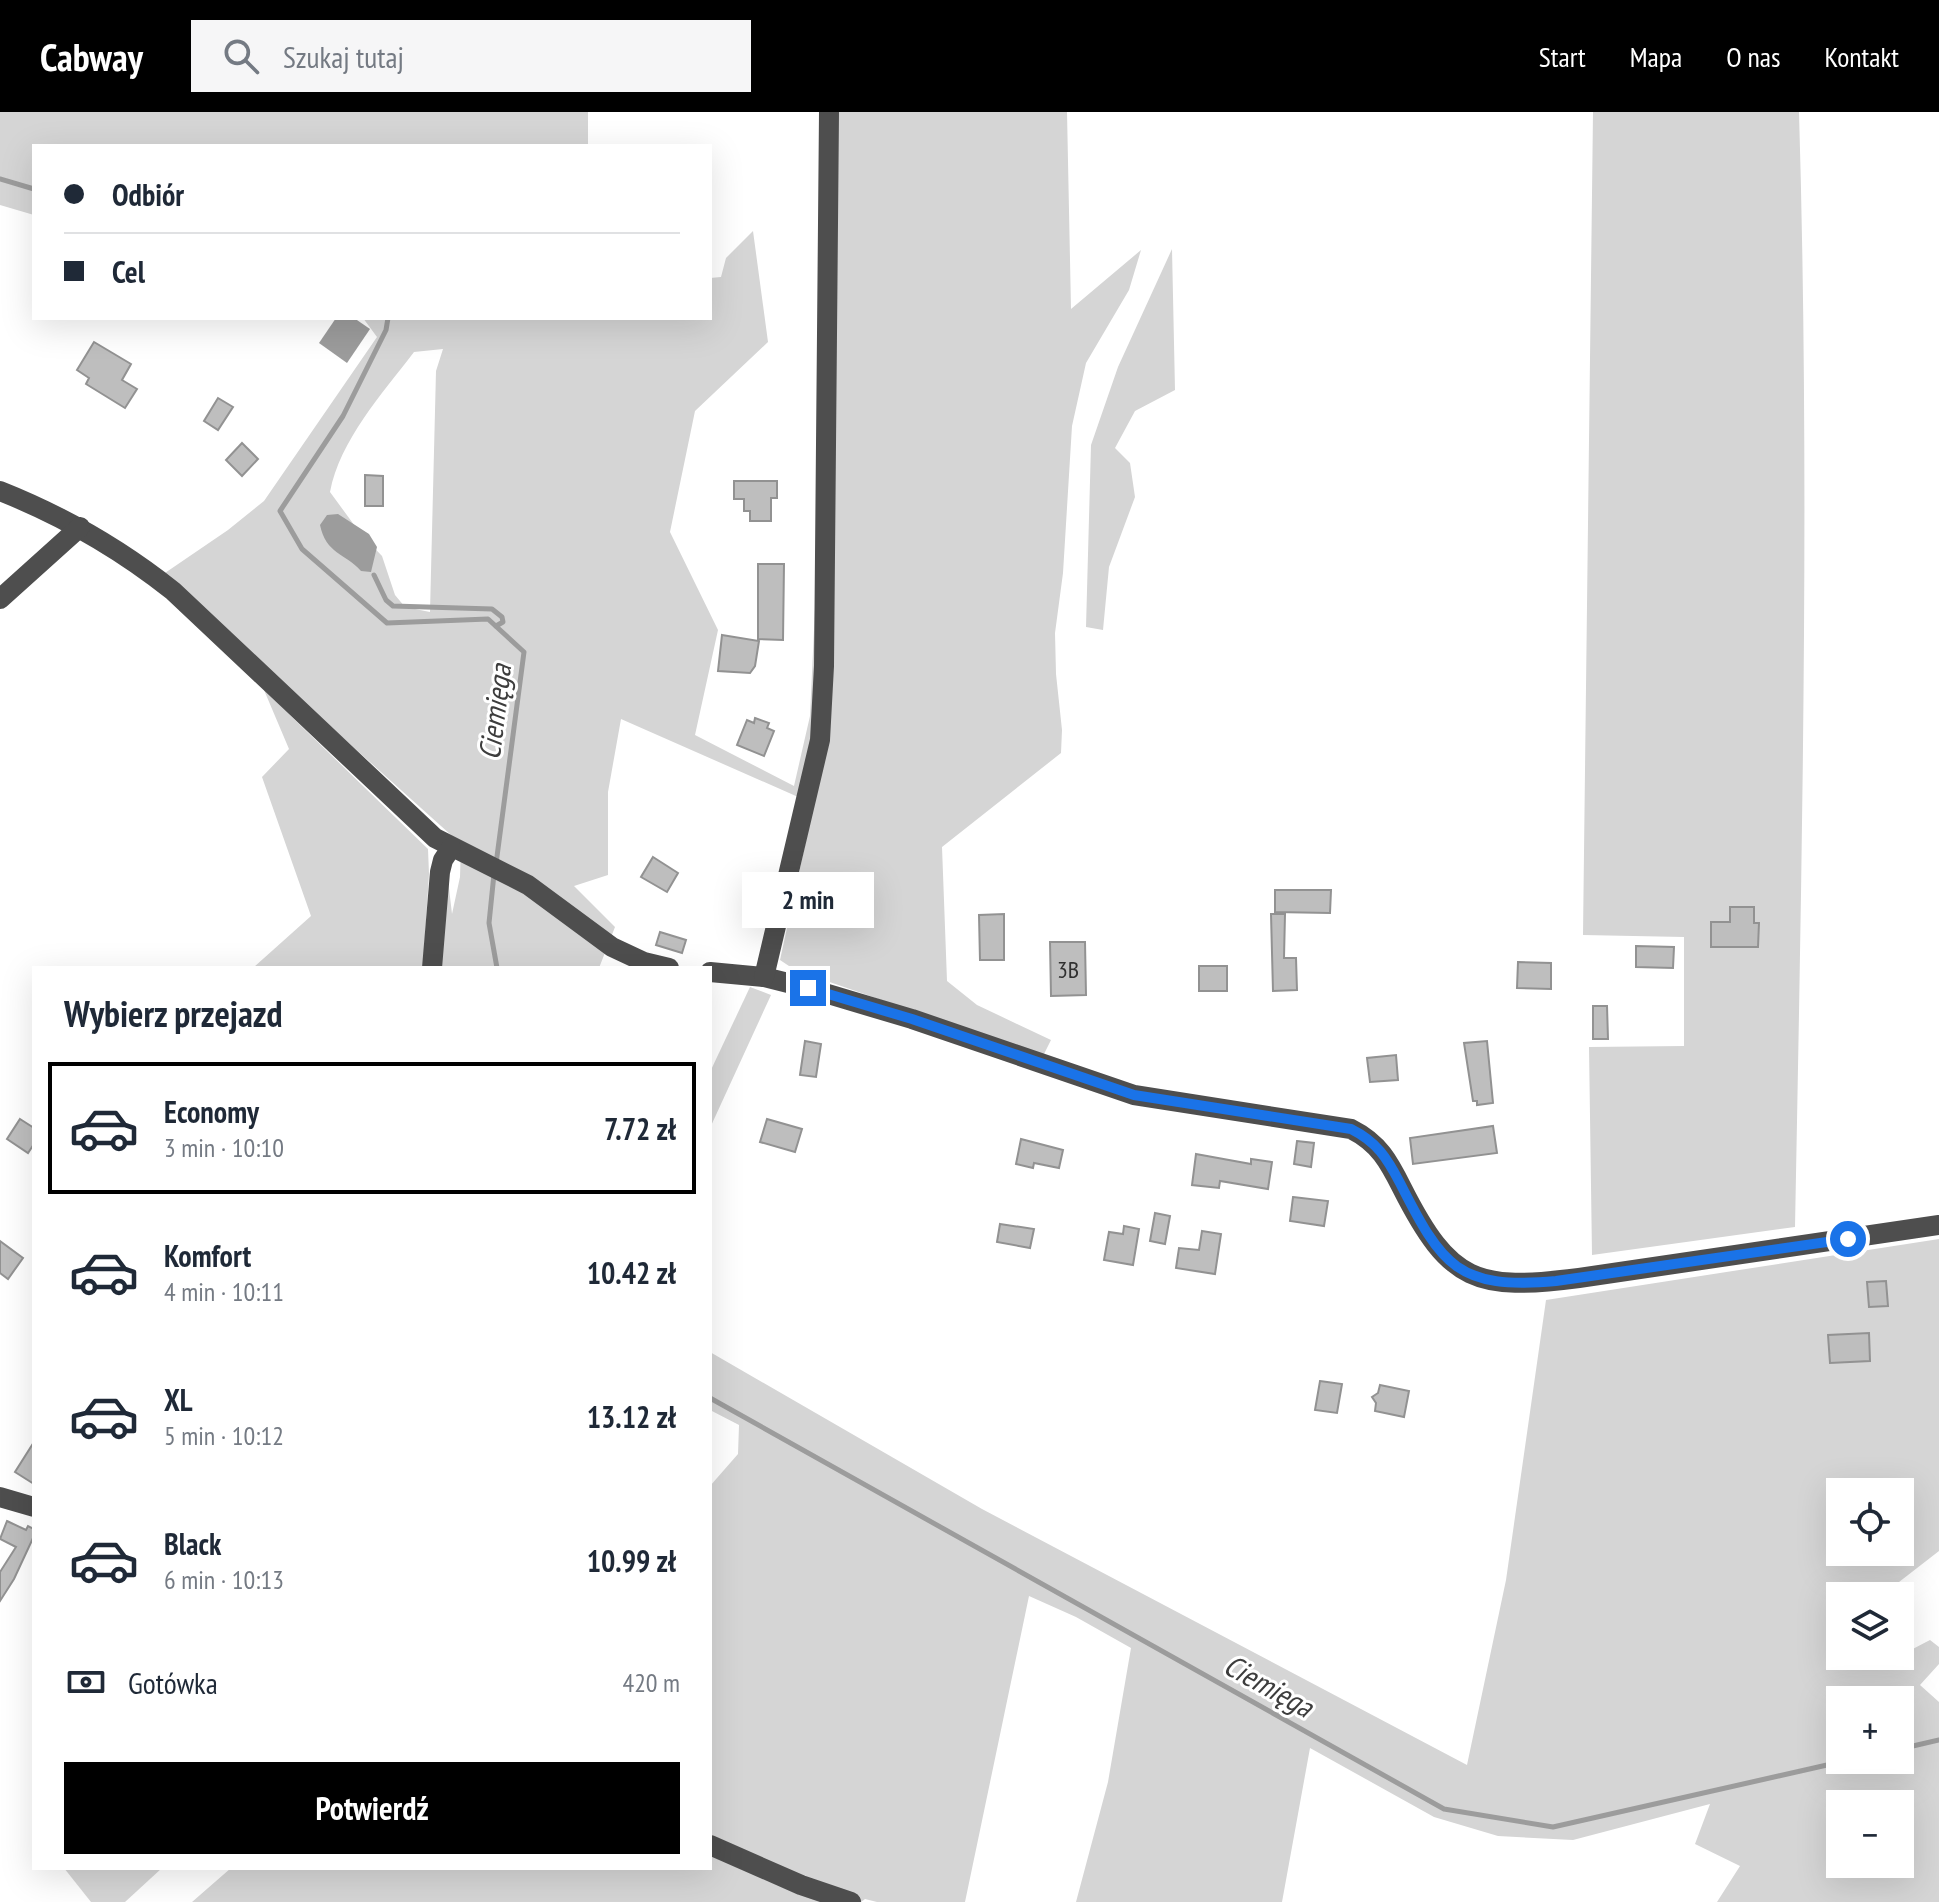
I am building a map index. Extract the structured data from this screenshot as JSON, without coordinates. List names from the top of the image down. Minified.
{"water":["Ciemięga"],"house_numbers":["3B"],"page":{"header":"Cabway","search":"Szukaj tutaj","nav":["Start","Mapa","O nas","Kontakt"],"banner":["Odbiór","Cel"],"bubble":"2 min","heading":"Wybierz przejazd","list":[{"name":"Economy","note":"3 min · 10:10","value":"7.72 zł"},{"name":"Komfort","note":"4 min · 10:11","value":"10.42 zł"},{"name":"XL","note":"5 min · 10:12","value":"13.12 zł"},{"name":"Black","note":"6 min · 10:13","value":"10.99 zł"}],"map_buttons":["+","−"],"pay":["Gotówka","420 m"],"buttons":"Potwierdź"}}
